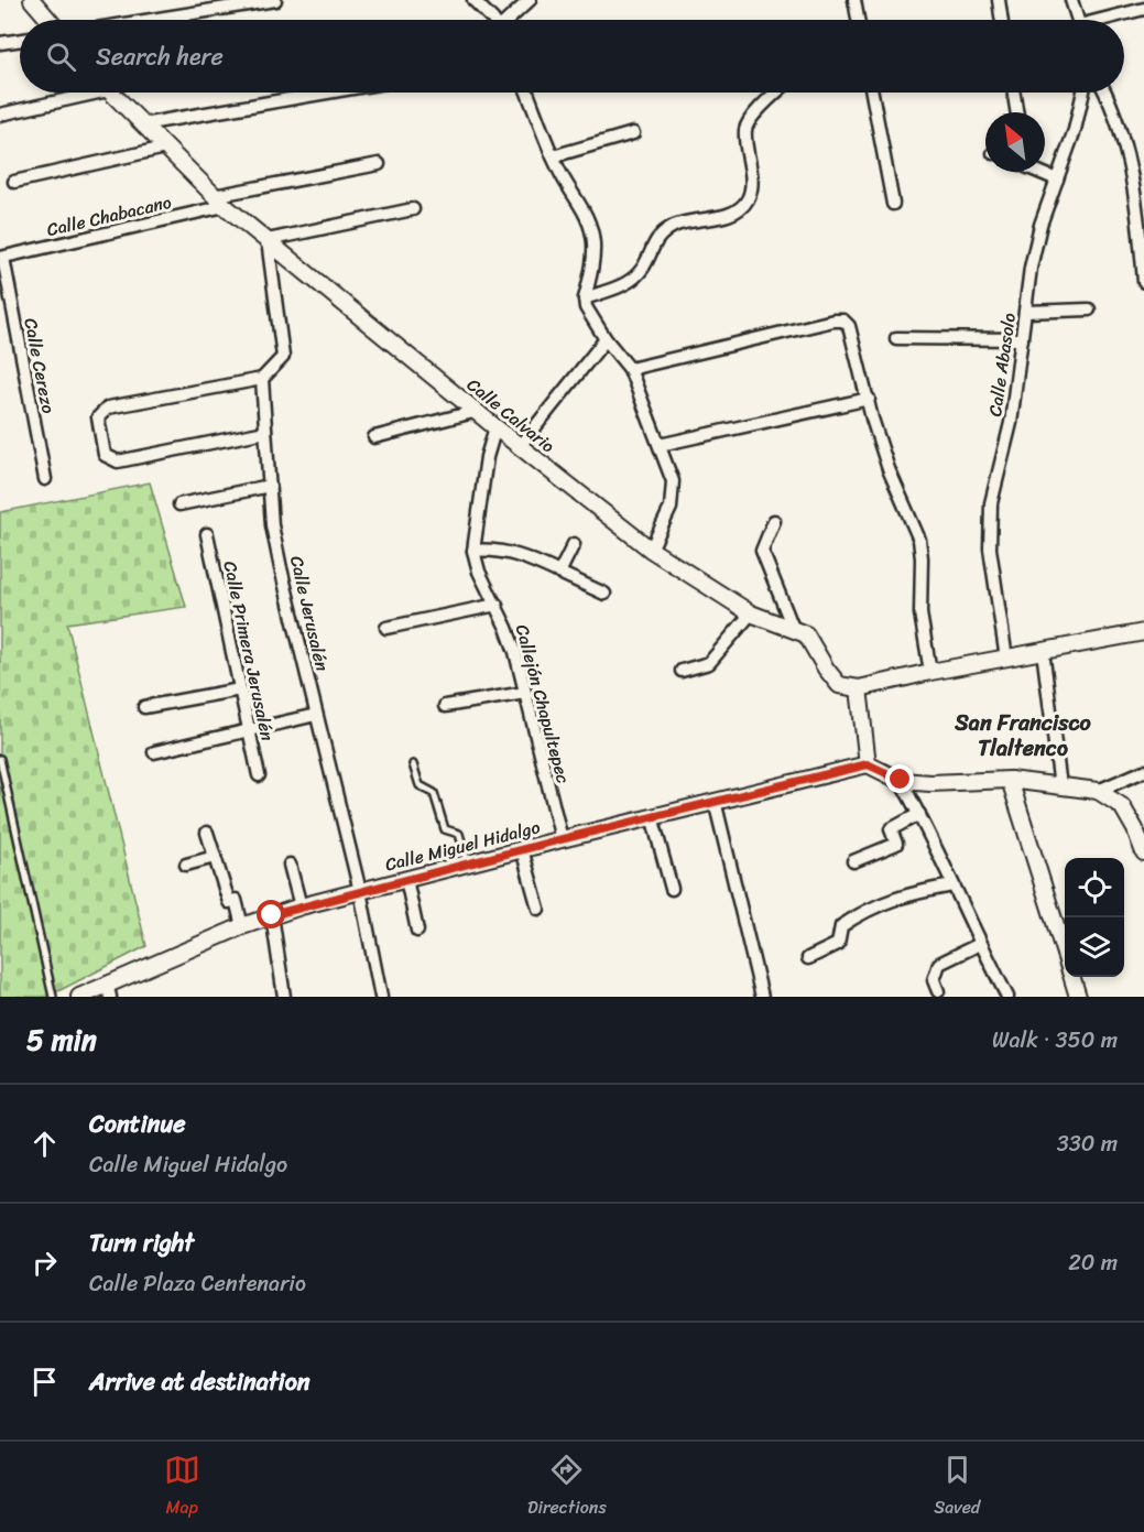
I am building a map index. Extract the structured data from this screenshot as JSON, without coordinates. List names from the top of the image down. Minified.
{"streets":{"street":["Calle Chabacano","Calle Abasolo","Calle Cerezo","Calle Calvario","Calle Jerusalén","Calle Primera Jerusalén","Callejón Chapultepec","Calle Miguel Hidalgo"]},"crossings":[["Calle Chabacano","Calle Cerezo"],["Calle Chabacano","Calle Calvario"],["Calle Calvario","Callejón Chapultepec"],["Calle Jerusalén","Calle Miguel Hidalgo"],["Callejón Chapultepec","Calle Miguel Hidalgo"]],"districts":["San Francisco Tlaltenco"],"north":"top left","page":{"search":"Search here","heading":["5 min","Walk · 350 m"],"list":[["Continue","Calle Miguel Hidalgo","330 m"],["Turn right","Calle Plaza Centenario","20 m"],"Arrive at destination"],"nav":["Map","Directions","Saved"]}}
